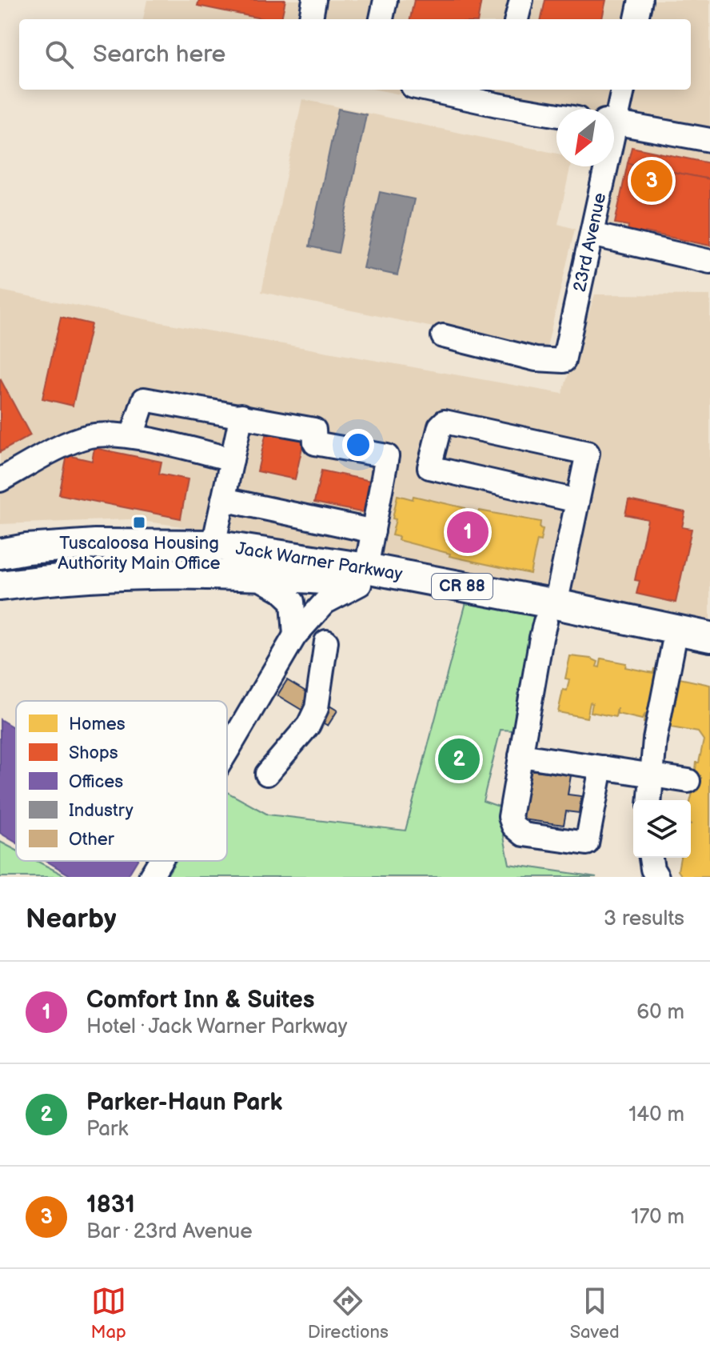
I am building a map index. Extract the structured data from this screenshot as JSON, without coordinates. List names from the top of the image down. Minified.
{"streets":{"main road":["Jack Warner Parkway","CR 88"],"street":["23rd Avenue"]},"places":{"transit":["Tuscaloosa Housing Authority Main Office"]},"legend":["Homes","Shops","Offices","Industry","Other"],"north":"bottom left","page":{"search":"Search here","pins":["3","1","2"],"heading":["Nearby","3 results"],"list":[{"mark":"1","name":"Comfort Inn & Suites","note":"Hotel · Jack Warner Parkway","value":"60 m"},{"mark":"2","name":"Parker-Haun Park","note":"Park","value":"140 m"},{"mark":"3","name":"1831","note":"Bar · 23rd Avenue","value":"170 m"}],"nav":["Map","Directions","Saved"]}}
